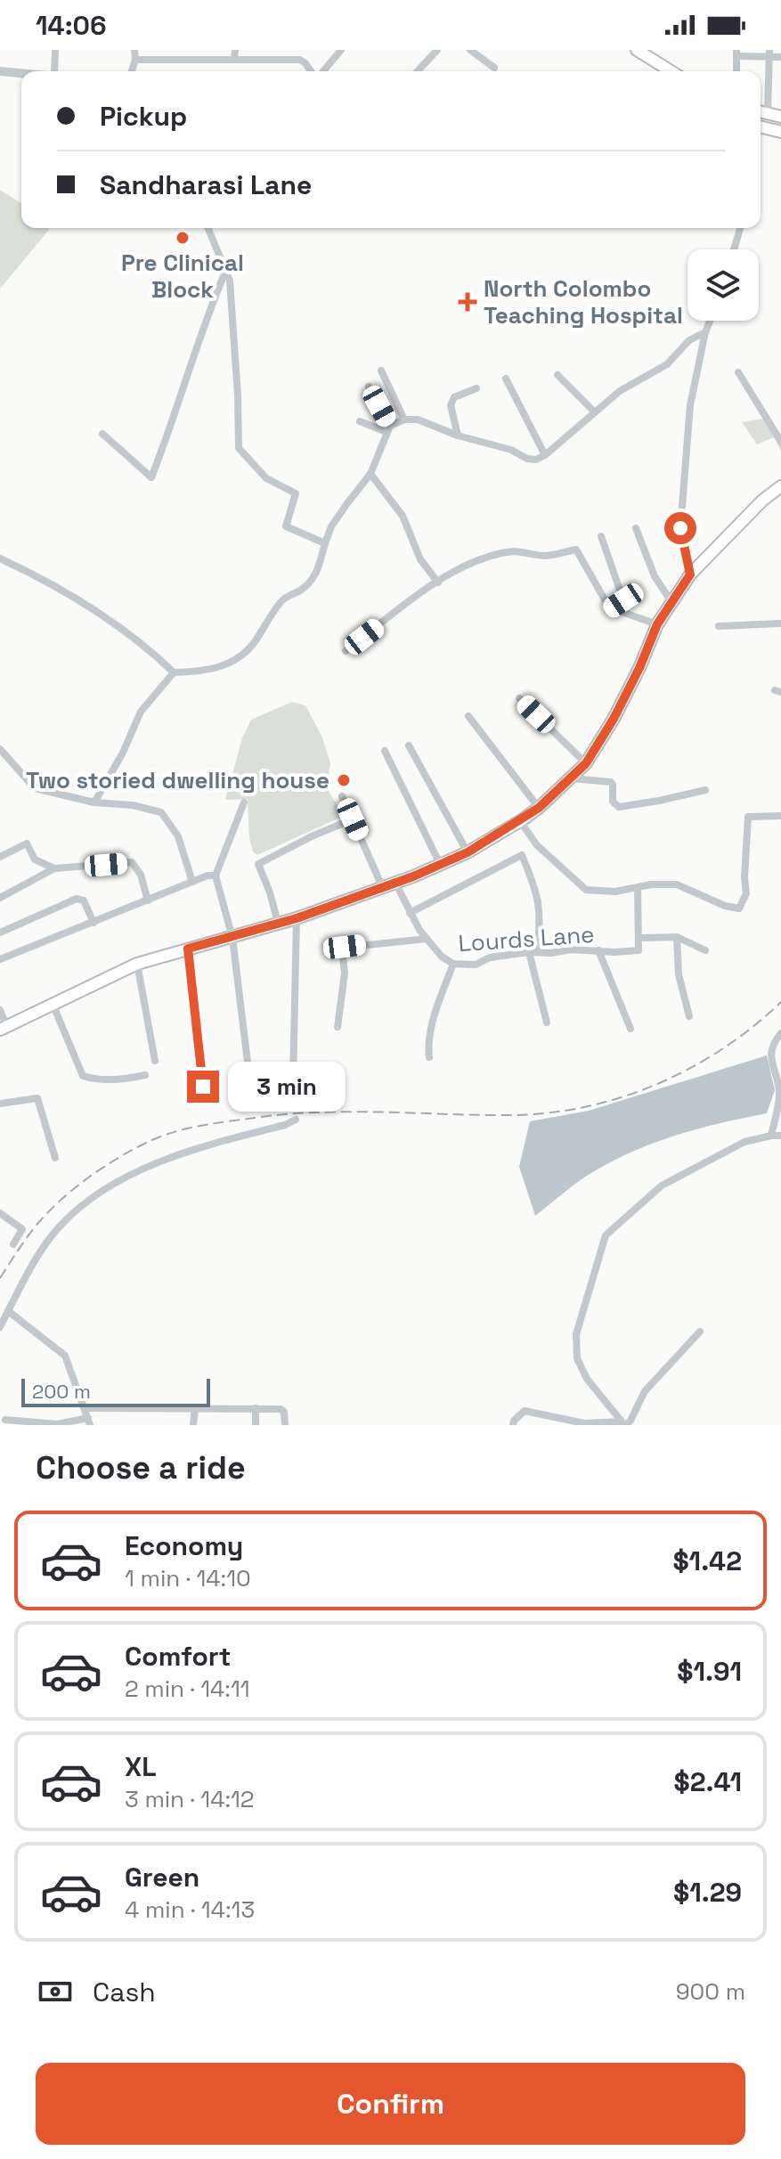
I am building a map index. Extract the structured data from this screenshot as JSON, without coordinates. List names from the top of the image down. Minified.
{"streets":{"street":["Lourds Lane"]},"places":{"other":["Pre Clinical Block","Two storied dwelling house"],"health":["North Colombo Teaching Hospital"]},"scale_bar":"200 m","page":{"status":"14:06","banner":["Pickup","Sandharasi Lane"],"bubble":"3 min","scale":"200 m","heading":"Choose a ride","list":[{"name":"Economy","note":"1 min · 14:10","value":"$1.42"},{"name":"Comfort","note":"2 min · 14:11","value":"$1.91"},{"name":"XL","note":"3 min · 14:12","value":"$2.41"},{"name":"Green","note":"4 min · 14:13","value":"$1.29"}],"pay":["Cash","900 m"],"buttons":"Confirm"}}
